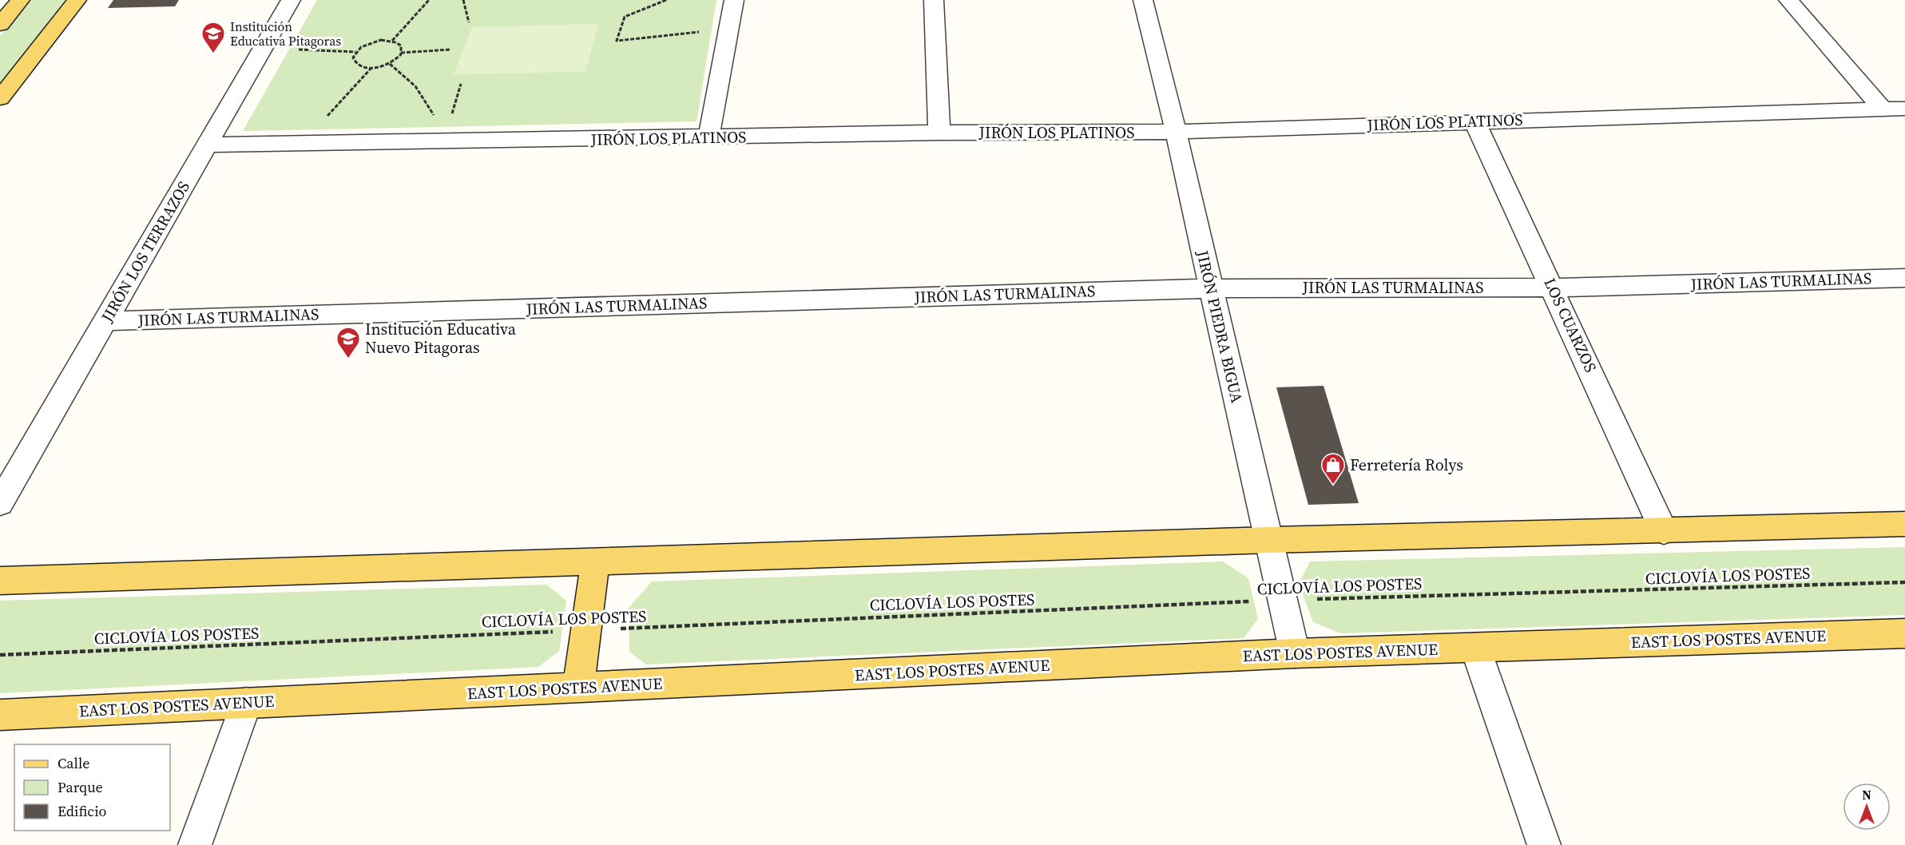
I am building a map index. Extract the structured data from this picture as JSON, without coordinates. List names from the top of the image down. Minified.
{"streets":{"main road":["EAST LOS POSTES AVENUE"],"street":["JIRÓN LOS PLATINOS","JIRÓN LOS TERRAZOS","JIRÓN LAS TURMALINAS","LOS CUARZOS","JIRÓN PIEDRA BIGUA"],"path":["CICLOVÍA LOS POSTES"]},"crossings":[["JIRÓN LOS PLATINOS","JIRÓN LOS TERRAZOS"],["JIRÓN LOS PLATINOS","LOS CUARZOS"],["JIRÓN LOS PLATINOS","JIRÓN PIEDRA BIGUA"],["JIRÓN LOS TERRAZOS","JIRÓN LAS TURMALINAS"],["JIRÓN LAS TURMALINAS","LOS CUARZOS"],["JIRÓN LAS TURMALINAS","JIRÓN PIEDRA BIGUA"],["JIRÓN PIEDRA BIGUA","CICLOVÍA LOS POSTES"],["JIRÓN PIEDRA BIGUA","EAST LOS POSTES AVENUE"]],"places":{"school or university":["Institución Educativa Pitagoras","Institución Educativa Nuevo Pitagoras"],"shop":["Ferretería Rolys"]},"legend":["Calle","Parque","Edificio"],"north":"top"}
